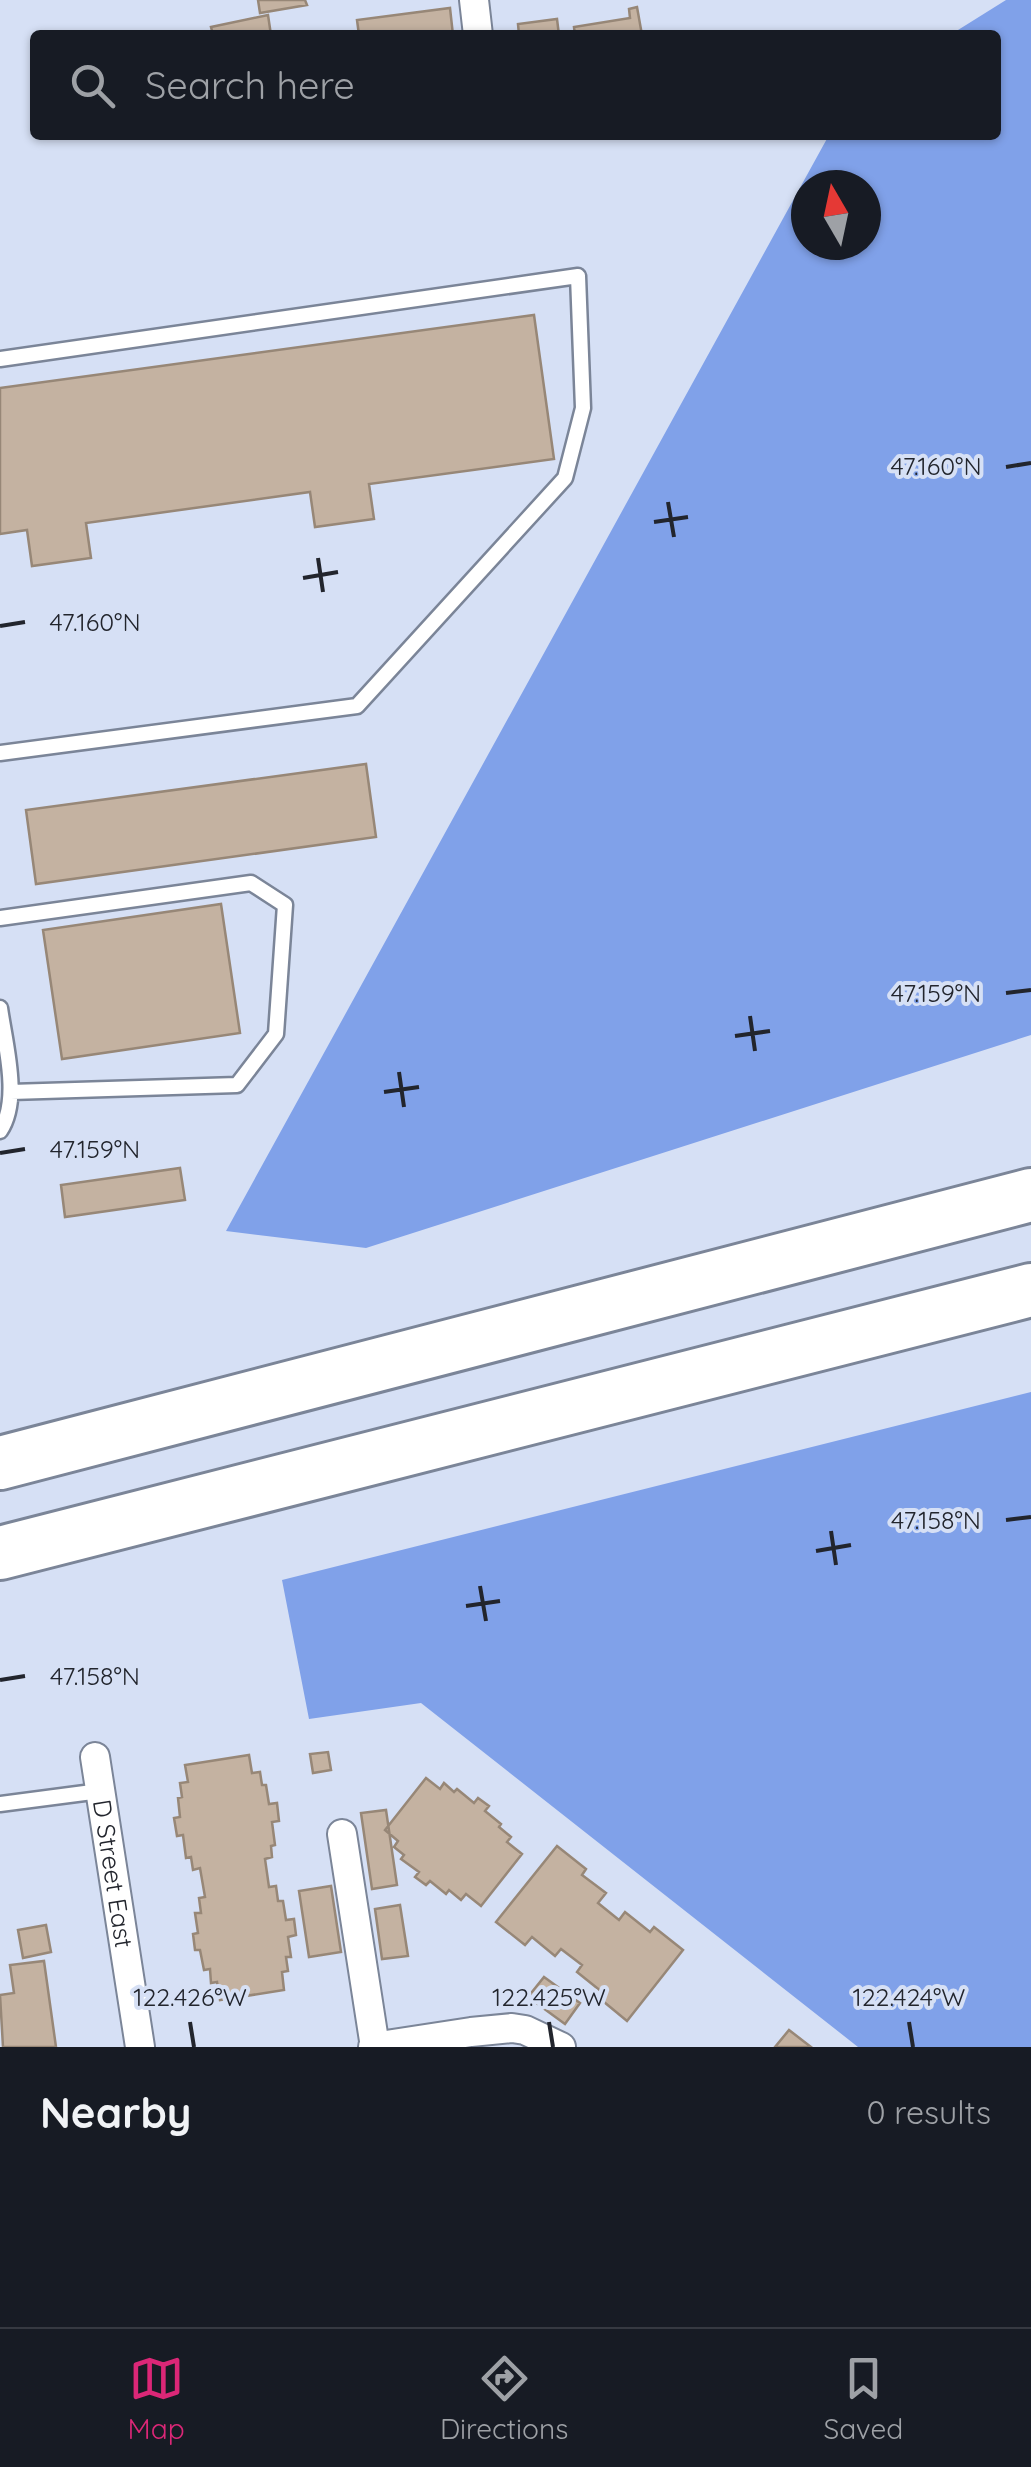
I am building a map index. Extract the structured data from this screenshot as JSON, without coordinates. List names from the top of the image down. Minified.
{"streets":{"street":["D Street East"]},"north":"top","page":{"search":"Search here","heading":["Nearby","0 results"],"nav":["Map","Directions","Saved"]},"coordinates":["47.160°N","47.159°N","47.158°N","122.426°W","122.425°W","122.424°W"]}
